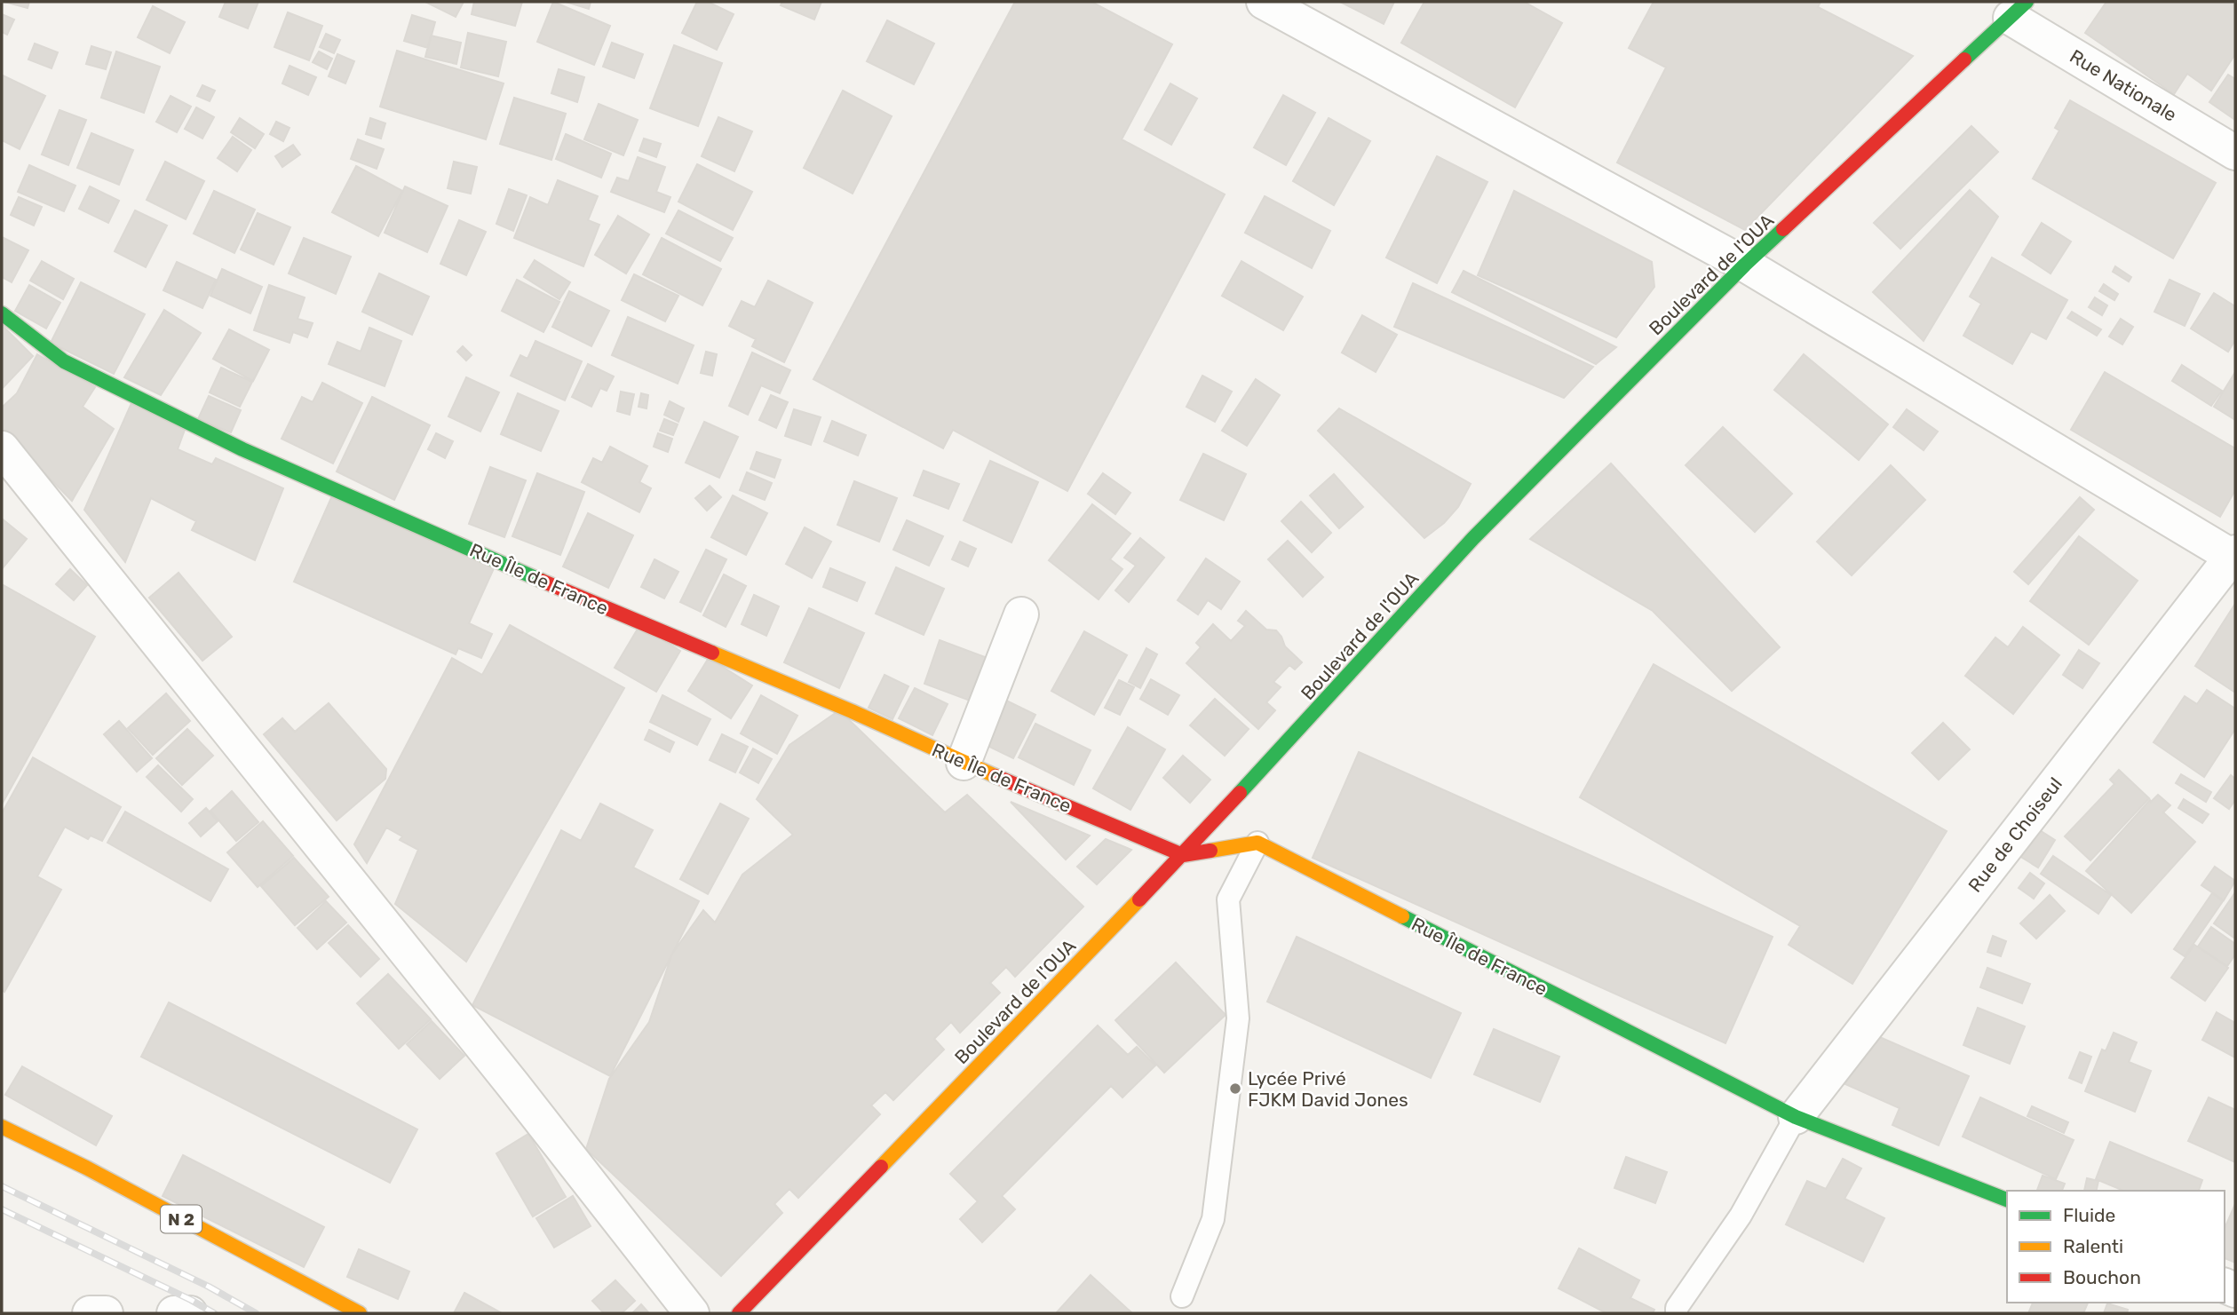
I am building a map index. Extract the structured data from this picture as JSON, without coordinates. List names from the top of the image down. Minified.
{"streets":{"main road":["Boulevard de l'OUA","Rue Île de France","N 2"],"street":["Rue Nationale","Rue de Choiseul"]},"crossings":[["Rue Nationale","Boulevard de l'OUA"],["Boulevard de l'OUA","Rue Île de France"],["Rue Île de France","Rue de Choiseul"]],"places":["Lycée Privé FJKM David Jones"],"legend":["Fluide","Ralenti","Bouchon"]}
